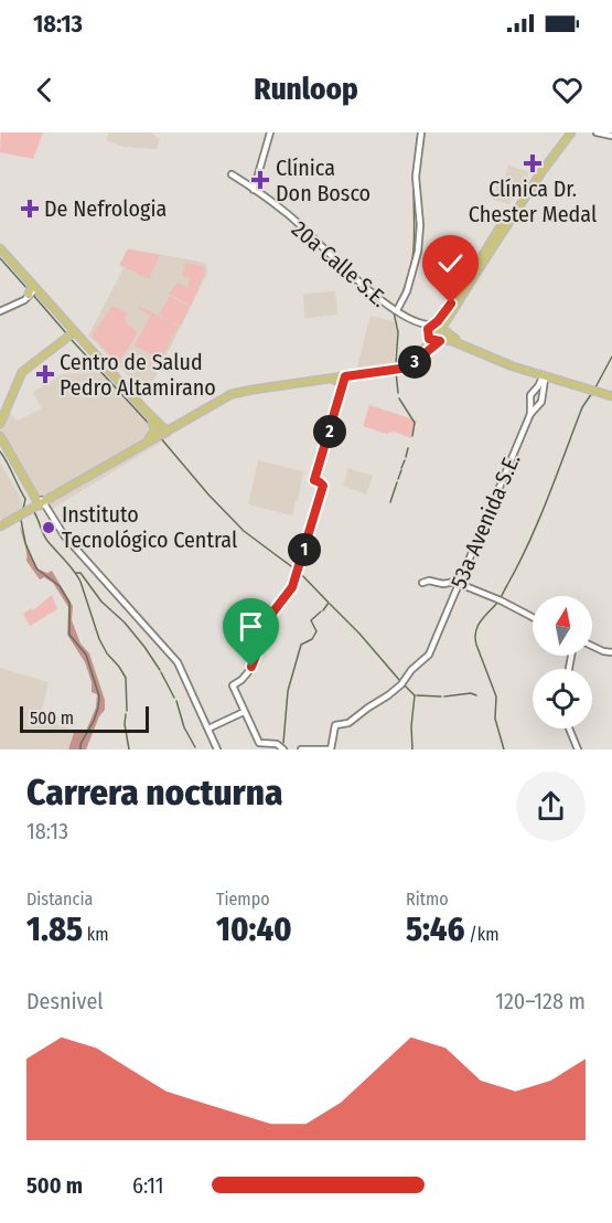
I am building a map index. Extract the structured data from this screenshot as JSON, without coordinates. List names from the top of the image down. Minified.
{"streets":{"street":["20a Calle S.E.","53a Avenida S.E."]},"places":{"health":["Clínica Dr. Chester Medal","Clínica Don Bosco","De Nefrologia","Centro de Salud Pedro Altamirano"],"other":["Instituto Tecnológico Central"]},"scale_bar":"500 m","north":"top","page":{"status":"18:13","header":"Runloop","pins":["3","2","1"],"scale":"500 m","heading":["Carrera nocturna","18:13"],"stats":[["Distancia","1.85 km"],["Tiempo","10:40"],["Ritmo","5:46 /km"]],"chart":["Desnivel","120–128 m"],"list":[{"name":"500 m","note":"6:11"}]}}
